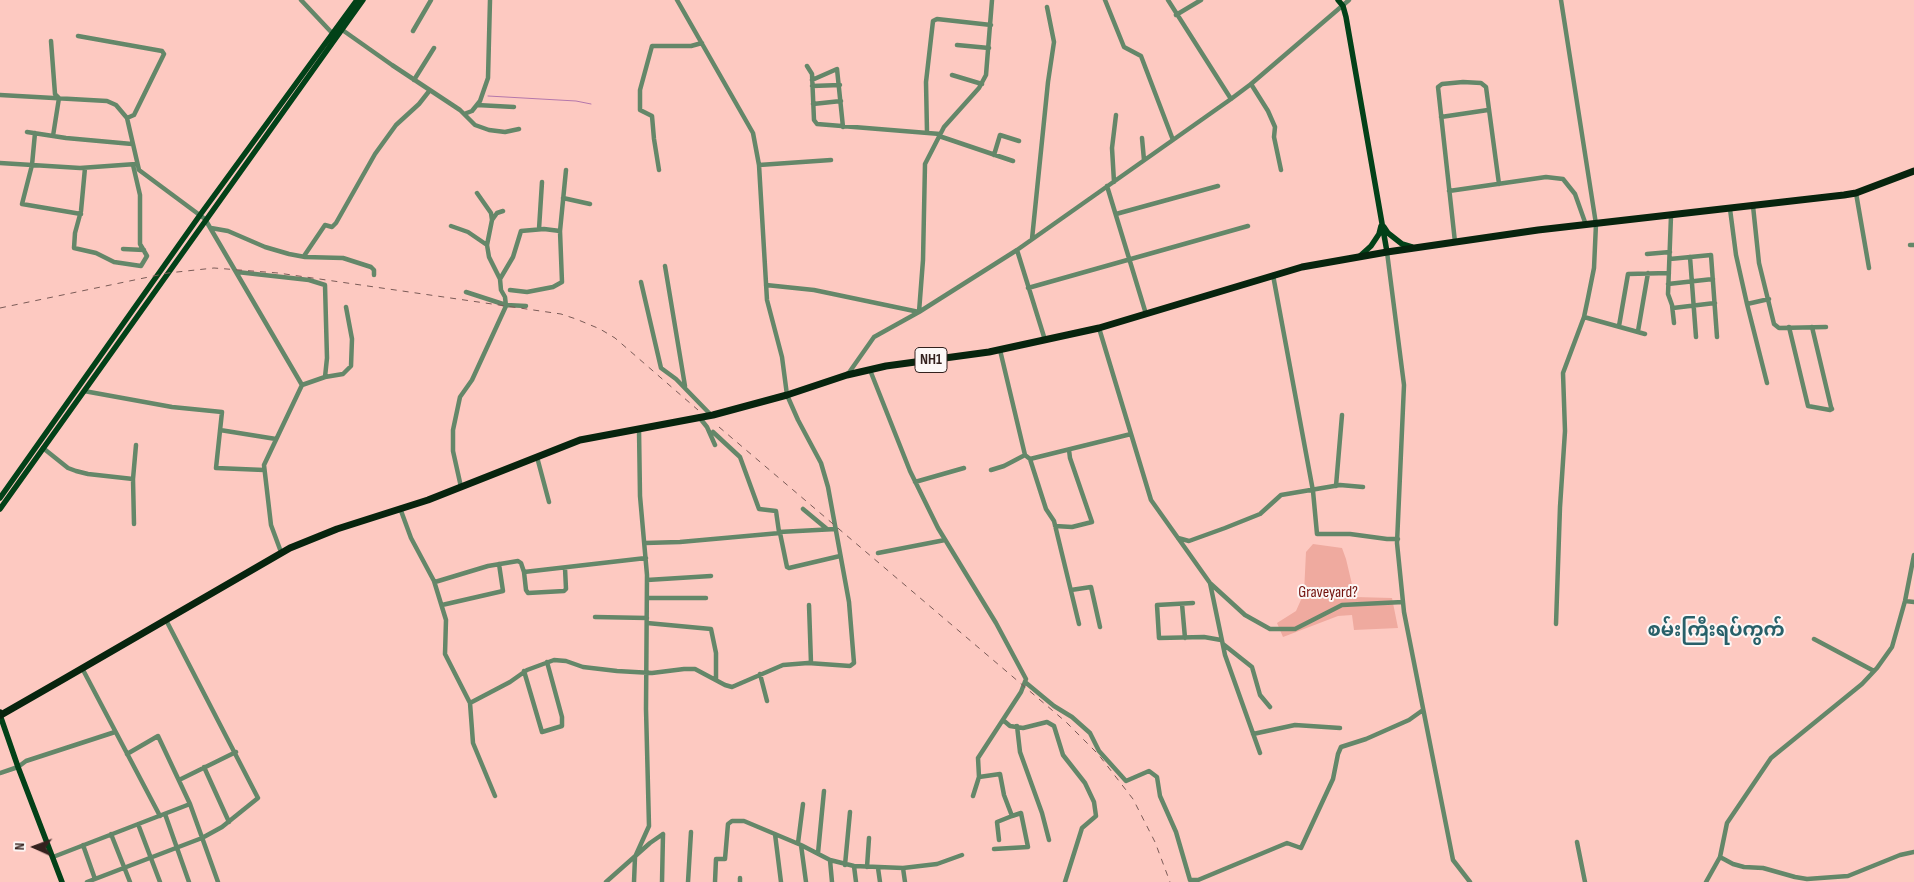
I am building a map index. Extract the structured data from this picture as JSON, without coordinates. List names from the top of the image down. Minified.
{"streets":{"highway":["NH1"]},"districts":["စမ်းကြီးရပ်ကွက်"],"parks":["Graveyard?"],"north":"left"}
